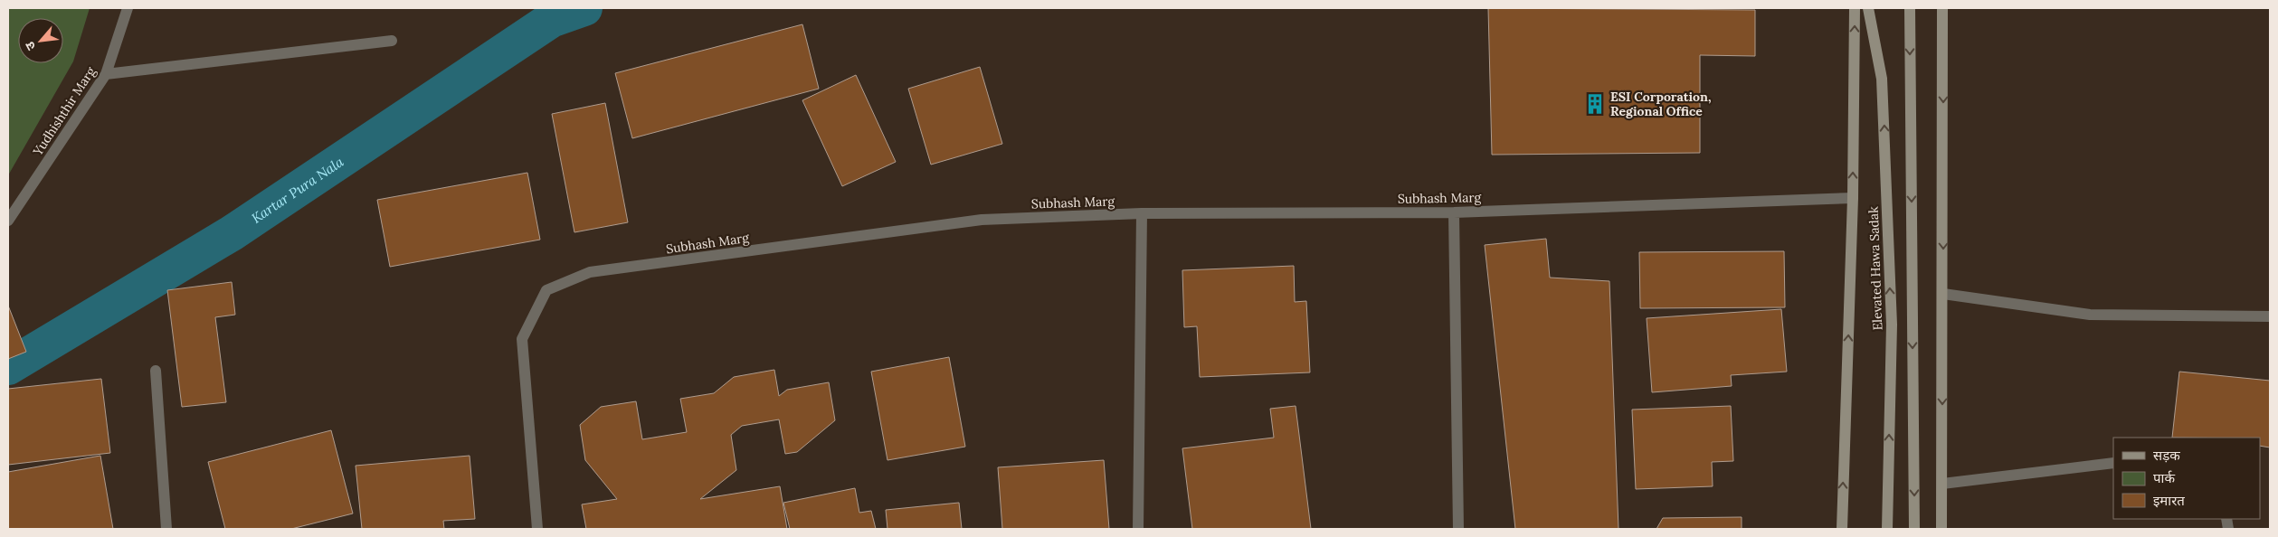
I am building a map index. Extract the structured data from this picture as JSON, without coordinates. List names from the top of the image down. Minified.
{"streets":{"main road":["Elevated Hawa Sadak"],"street":["Yudhishthir Marg","Subhash Marg"]},"water":["Kartar Pura Nala"],"places":{"building":["ESI Corporation, Regional Office"]},"legend":["सड़क","पार्क","इमारत"],"north":"bottom left"}
